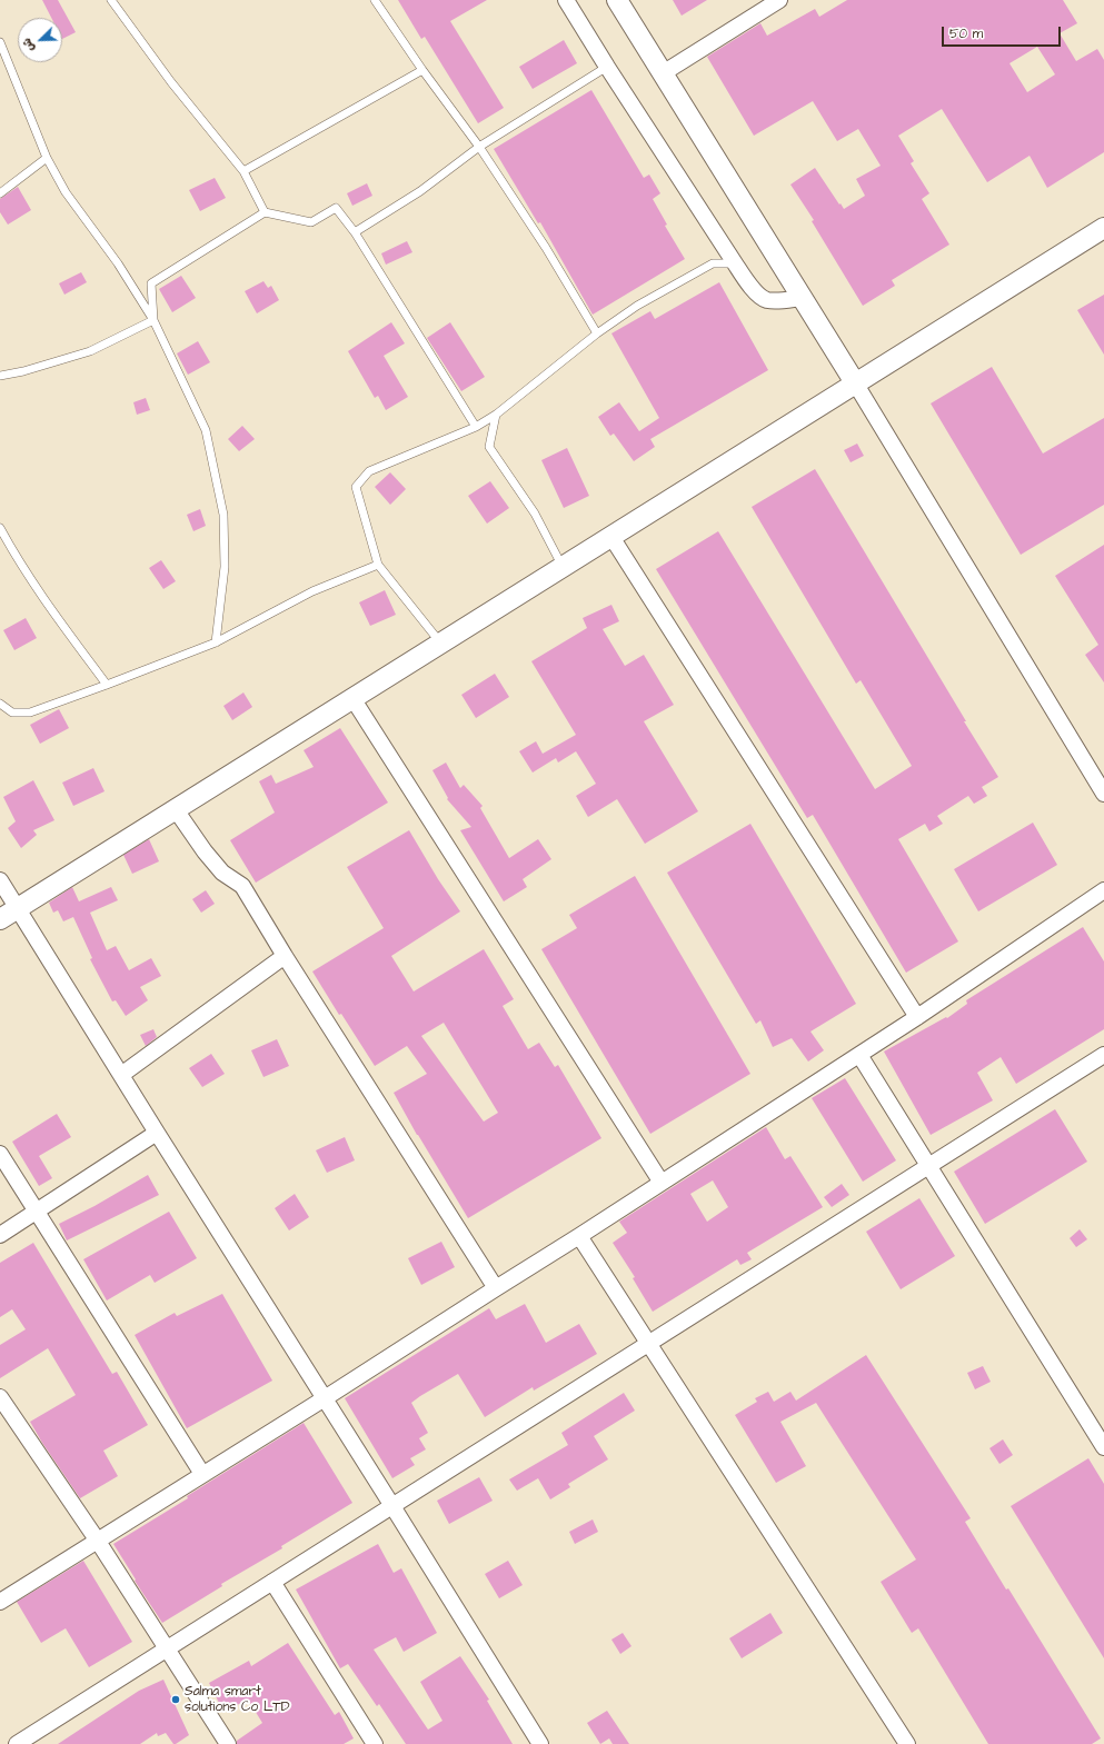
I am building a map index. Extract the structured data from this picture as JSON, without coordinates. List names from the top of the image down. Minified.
{"places":["Salma smart solutions Co LTD"],"scale_bar":"50 m","north":"bottom left"}
